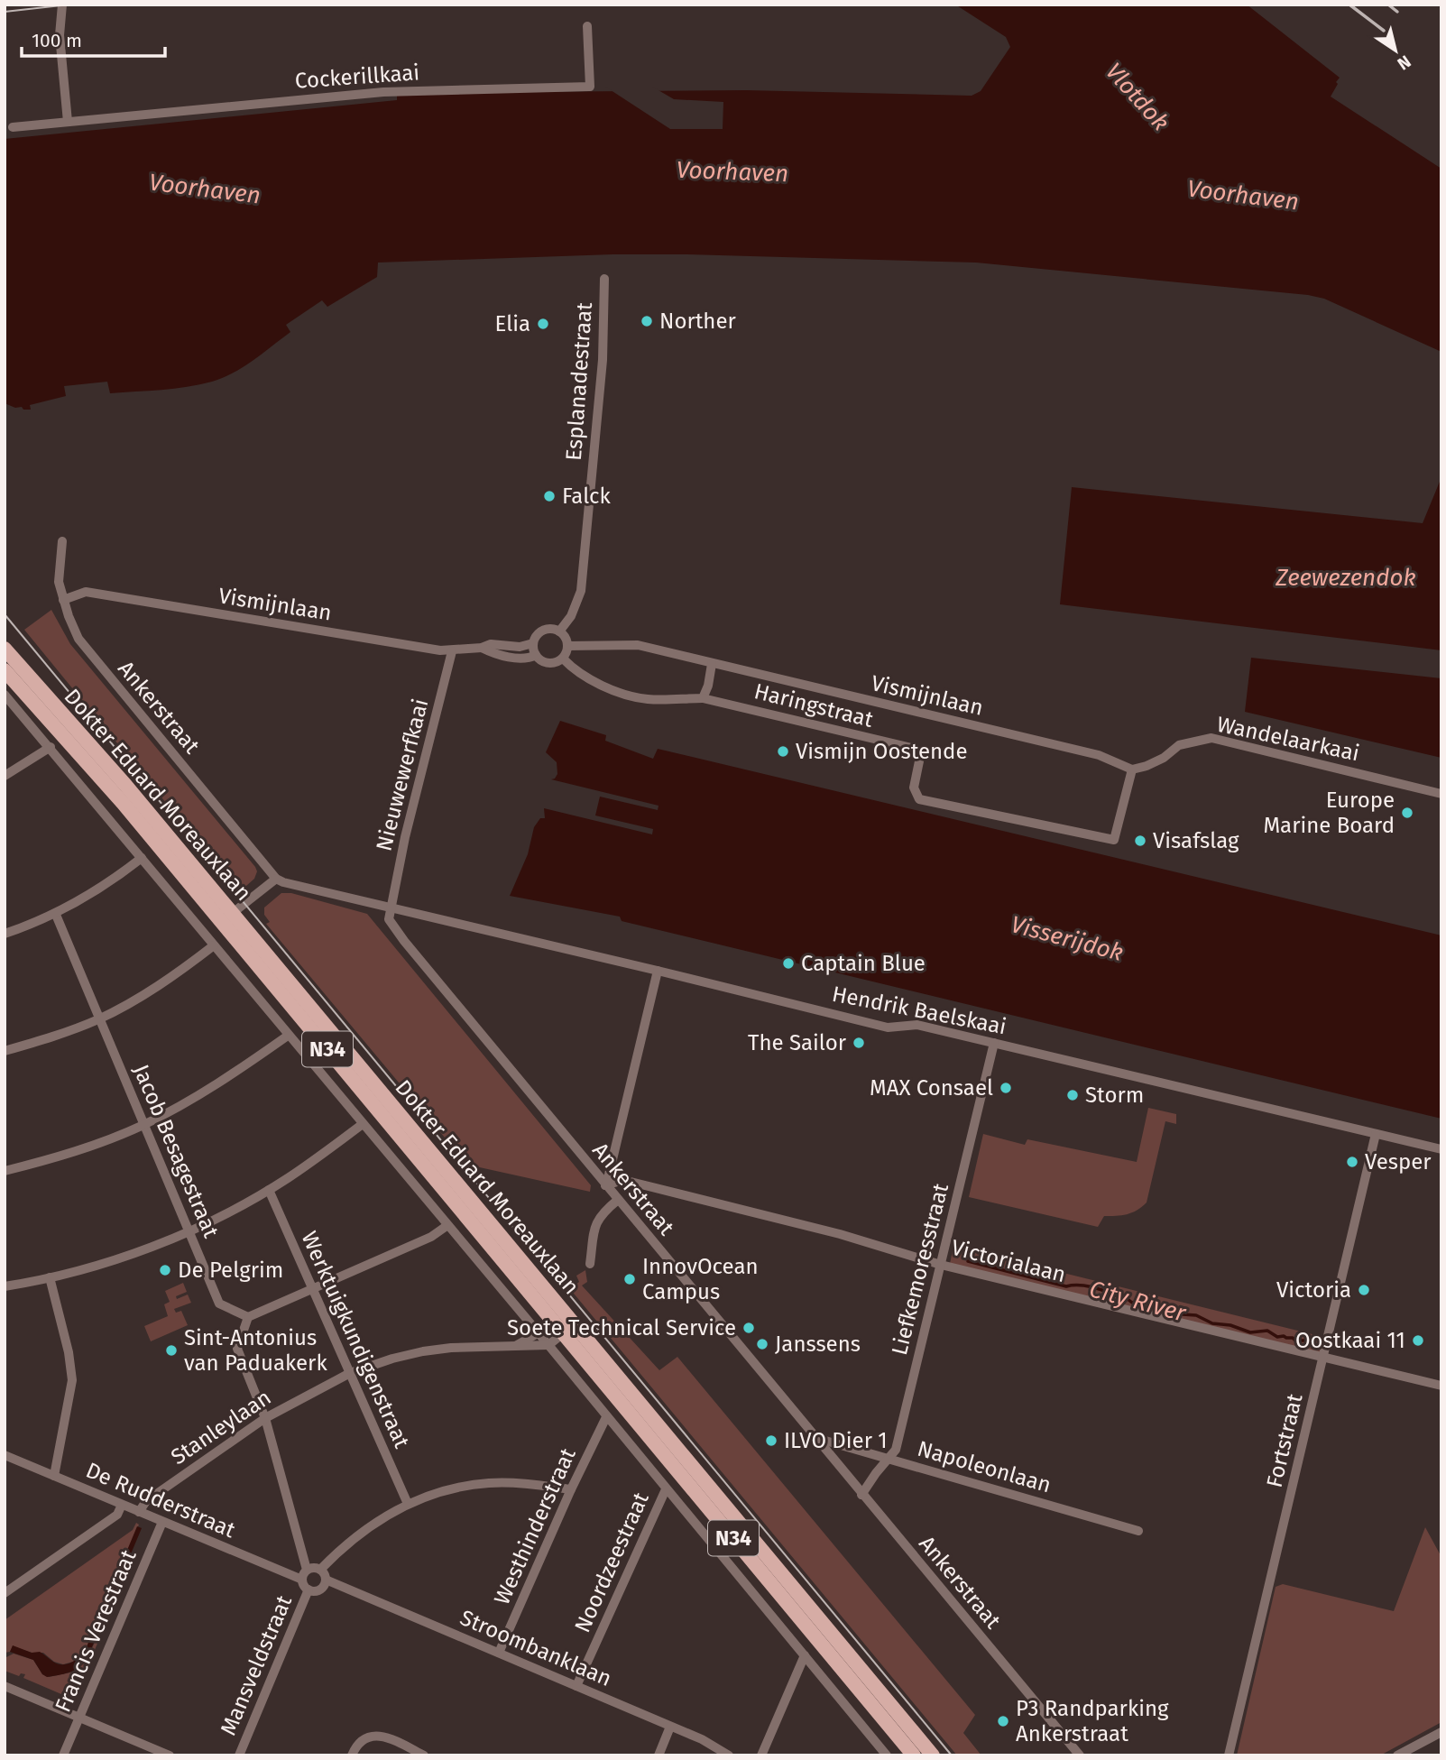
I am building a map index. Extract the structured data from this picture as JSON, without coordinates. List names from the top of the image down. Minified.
{"streets":{"main road":["Dokter Eduard Moreauxlaan","N34"],"street":["Cockerillkaai","Esplanadestraat","Vismijnlaan","Haringstraat","Ankerstraat","Wandelaarkaai","Nieuwewerfkaai","Hendrik Baelskaai","Jacob Besagestraat","Victorialaan","Liefkemoresstraat","Werktuigkundigenstraat","Stanleylaan","Fortstraat","Napoleonlaan","De Rudderstraat","Westhinderstraat","Noordzeestraat","Francis Verestraat","Stroombanklaan","Mansveldstraat"]},"crossings":[["Esplanadestraat","Vismijnlaan"],["Vismijnlaan","Haringstraat"],["Vismijnlaan","Ankerstraat"],["Vismijnlaan","Wandelaarkaai"],["Vismijnlaan","Nieuwewerfkaai"],["Haringstraat","Wandelaarkaai"],["Ankerstraat","Nieuwewerfkaai"],["Ankerstraat","Hendrik Baelskaai"],["Ankerstraat","Victorialaan"],["Ankerstraat","Liefkemoresstraat"],["Ankerstraat","Napoleonlaan"],["Nieuwewerfkaai","Hendrik Baelskaai"],["Dokter Eduard Moreauxlaan","Stanleylaan"],["Hendrik Baelskaai","Liefkemoresstraat"],["Hendrik Baelskaai","Fortstraat"],["Victorialaan","Liefkemoresstraat"],["Victorialaan","Fortstraat"],["Liefkemoresstraat","Napoleonlaan"],["Werktuigkundigenstraat","Stanleylaan"],["Stanleylaan","De Rudderstraat"],["De Rudderstraat","Francis Verestraat"],["De Rudderstraat","Stroombanklaan"],["De Rudderstraat","Mansveldstraat"],["Westhinderstraat","Stroombanklaan"],["Noordzeestraat","Stroombanklaan"],["Stroombanklaan","Mansveldstraat"]],"water":["Vlotdok","Voorhaven","Zeewezendok","Visserijdok","City River"],"places":["Norther","Elia","Falck","Vismijn Oostende","Europe Marine Board","Visafslag","Captain Blue","The Sailor","MAX Consael","Storm","Vesper","De Pelgrim","InnovOcean Campus","Victoria","Soete Technical Service","Oostkaai 11","Janssens","Sint-Antonius van Paduakerk","ILVO Dier 1","P3 Randparking Ankerstraat"],"scale_bar":"100 m","north":"bottom right"}
